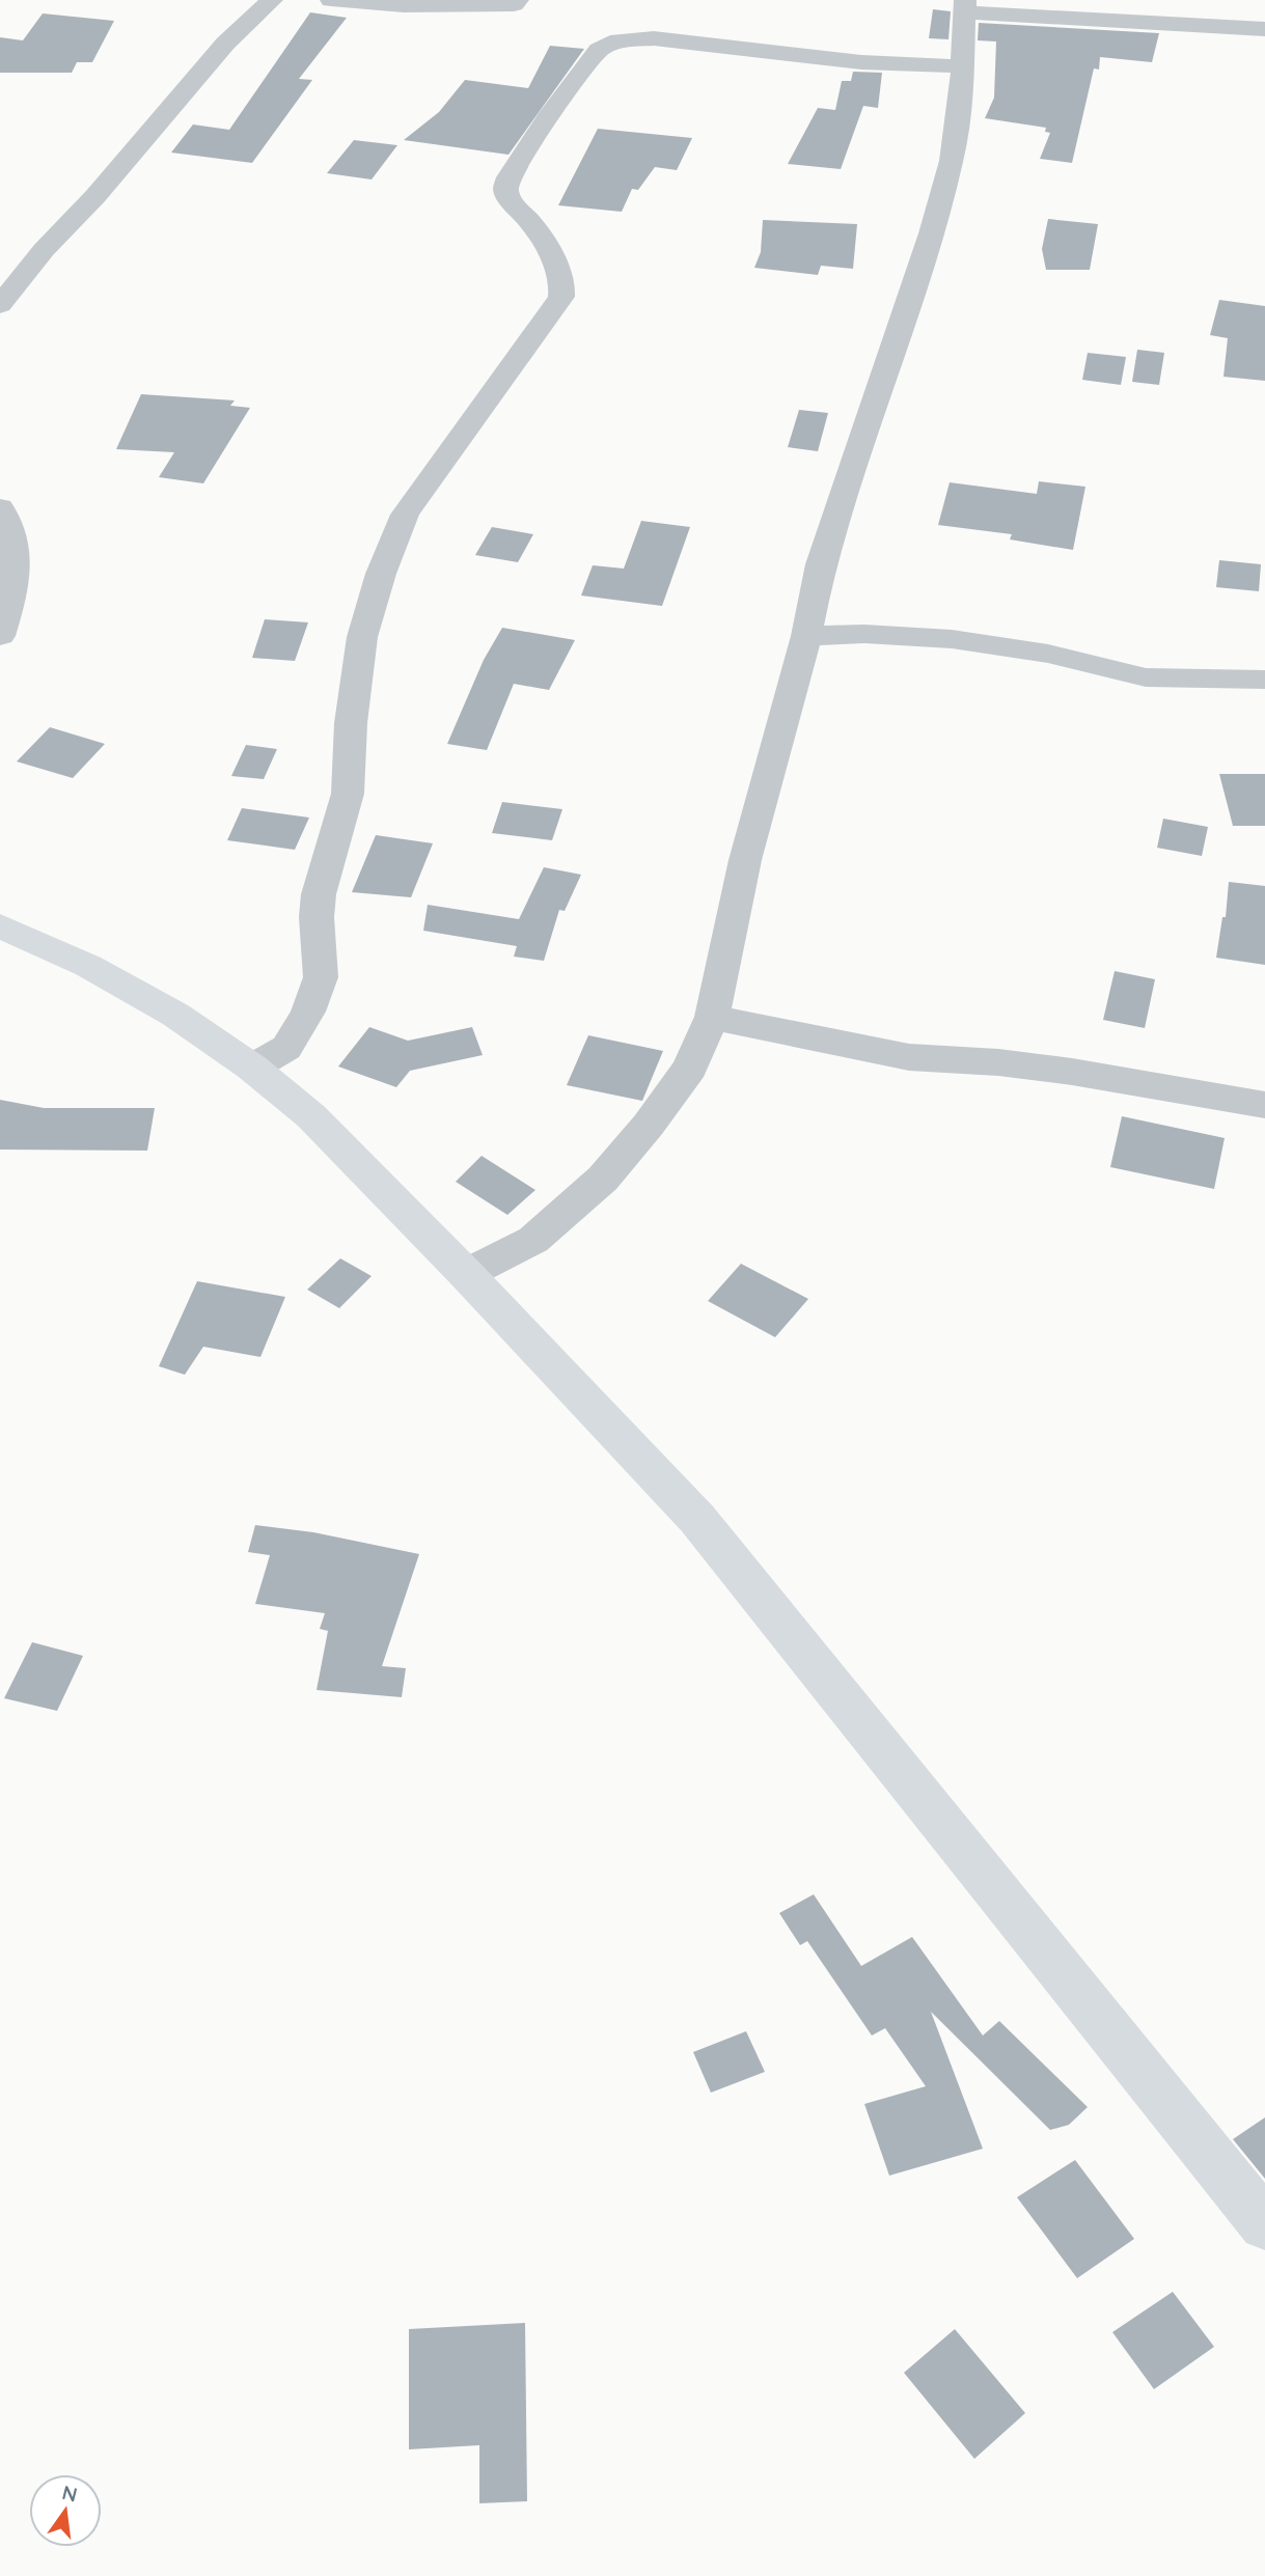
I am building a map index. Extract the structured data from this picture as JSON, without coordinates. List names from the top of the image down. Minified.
{"north":"top"}
